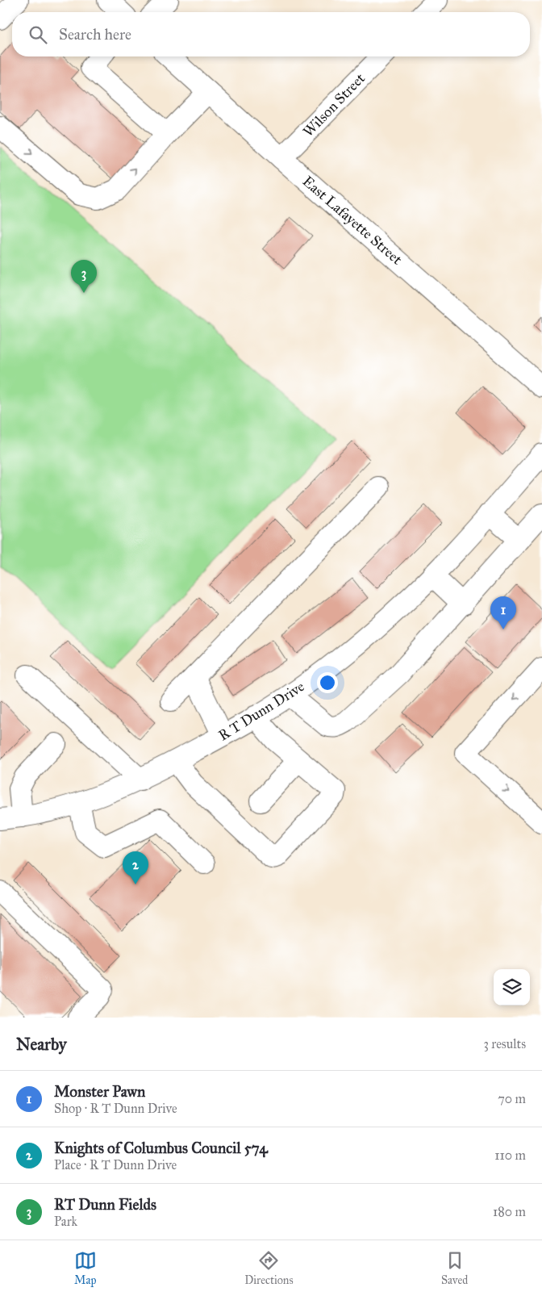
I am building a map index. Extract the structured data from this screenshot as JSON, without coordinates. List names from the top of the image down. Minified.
{"streets":{"street":["Wilson Street","East Lafayette Street","R T Dunn Drive"]},"crossings":[["Wilson Street","East Lafayette Street"]],"page":{"search":"Search here","pins":["3","1","2"],"heading":["Nearby","3 results"],"list":[{"mark":"1","name":"Monster Pawn","note":"Shop · R T Dunn Drive","value":"70 m"},{"mark":"2","name":"Knights of Columbus Council 574","note":"Place · R T Dunn Drive","value":"110 m"},{"mark":"3","name":"RT Dunn Fields","note":"Park","value":"180 m"}],"nav":["Map","Directions","Saved"]}}
